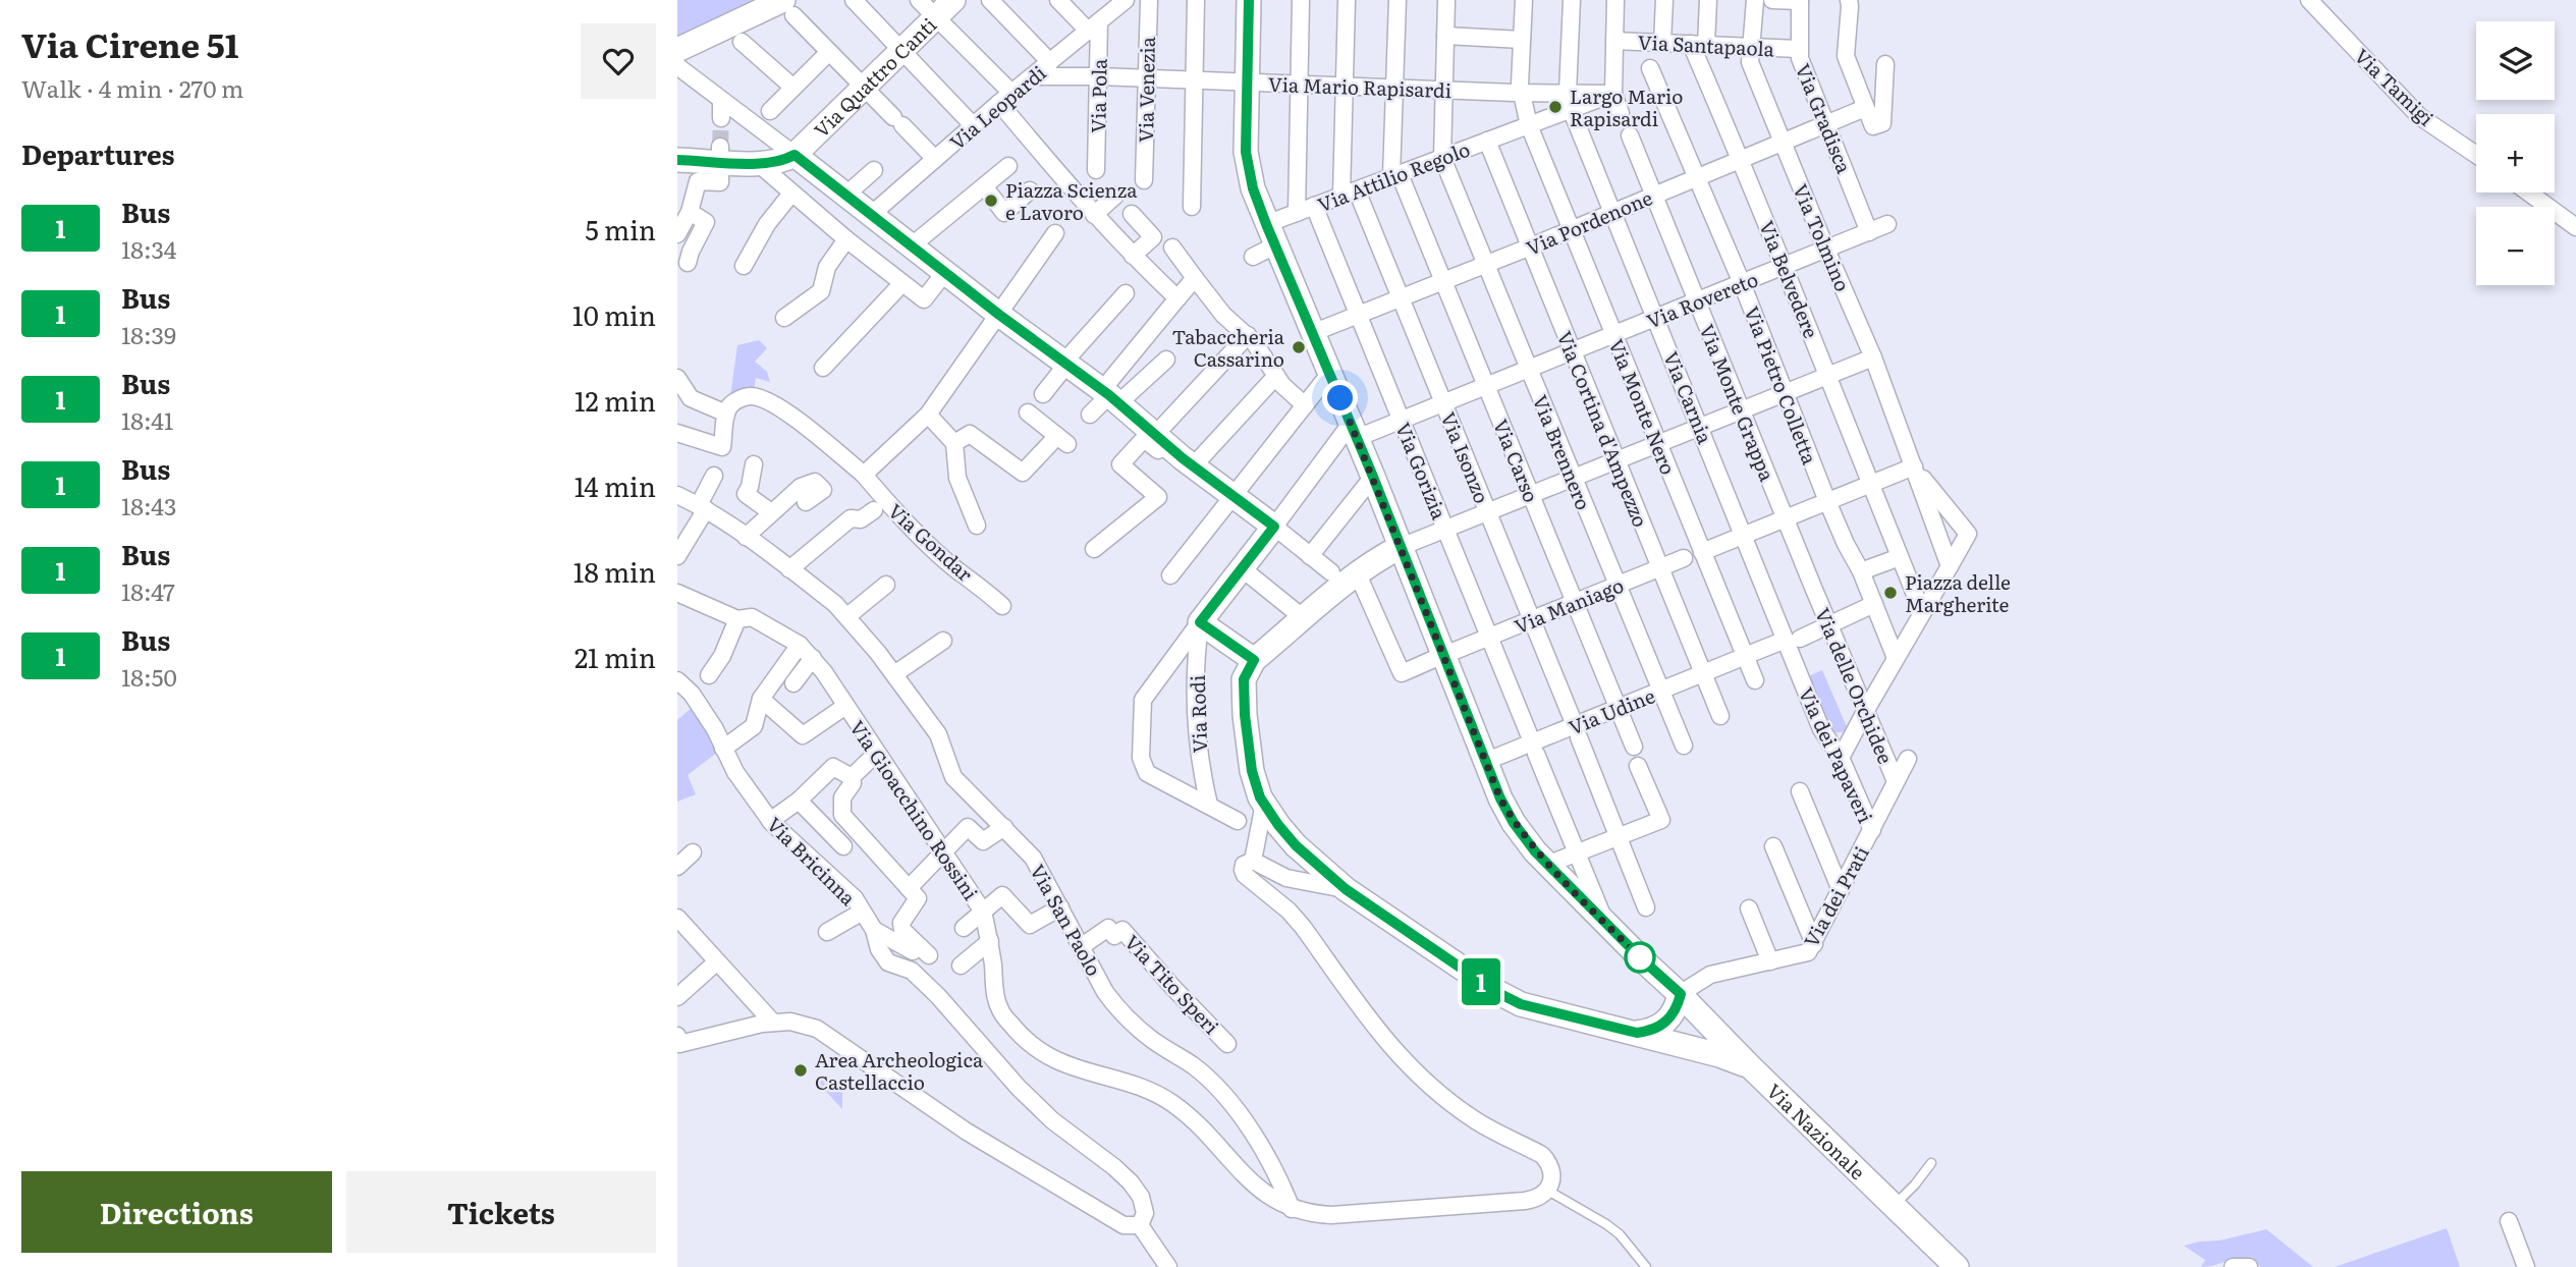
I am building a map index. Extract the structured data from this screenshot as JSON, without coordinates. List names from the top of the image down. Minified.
{"streets":{"main road":["Via Quattro Canti","Via Nazionale"],"street":["Via Santapaola","Via Mario Rapisardi","Via Tamigi","Via Venezia","Via Pola","Via Leopardi","Via Gradisca","Via Attilio Regolo","Via Pordenone","Via Tolmino","Via Belvedere","Via Rovereto","Via Pietro Colletta","Via Carnia","Via Monte Grappa","Via Monte Nero","Via Cortina d'Ampezzo","Via Brennero","Via Isonzo","Via Carso","Via Gorizia","Via Gondar","Via Maniago","Via delle Orchidee","Via Udine","Via Rodi","Via dei Papaveri","Via Gioacchino Rossini","Via Bricinna","Via dei Prati","Via San Paolo","Via Tito Speri"]},"crossings":[["Via Santapaola","Via Gradisca"],["Via Santapaola","Via Tolmino"],["Via Santapaola","Via Belvedere"],["Via Mario Rapisardi","Via Venezia"],["Via Mario Rapisardi","Via Pola"],["Via Mario Rapisardi","Via Leopardi"],["Via Mario Rapisardi","Via Attilio Regolo"],["Via Mario Rapisardi","Via Carnia"],["Via Mario Rapisardi","Via Monte Nero"],["Via Mario Rapisardi","Via Nazionale"],["Via Pola","Via Leopardi"],["Via Gradisca","Via Pordenone"],["Via Gradisca","Via Rovereto"],["Via Attilio Regolo","Via Carnia"],["Via Attilio Regolo","Via Monte Nero"],["Via Attilio Regolo","Via Cortina d'Ampezzo"],["Via Attilio Regolo","Via Brennero"],["Via Attilio Regolo","Via Isonzo"],["Via Attilio Regolo","Via Carso"],["Via Attilio Regolo","Via Gorizia"],["Via Attilio Regolo","Via Nazionale"],["Via Pordenone","Via Tolmino"],["Via Pordenone","Via Belvedere"],["Via Pordenone","Via Pietro Colletta"],["Via Pordenone","Via Carnia"],["Via Pordenone","Via Monte Grappa"],["Via Pordenone","Via Monte Nero"],["Via Pordenone","Via Cortina d'Ampezzo"],["Via Pordenone","Via Brennero"],["Via Pordenone","Via Isonzo"],["Via Pordenone","Via Carso"],["Via Pordenone","Via Gorizia"],["Via Pordenone","Via Nazionale"],["Via Tolmino","Via Rovereto"],["Via Belvedere","Via Rovereto"],["Via Rovereto","Via Pietro Colletta"],["Via Rovereto","Via Carnia"],["Via Rovereto","Via Monte Grappa"],["Via Rovereto","Via Monte Nero"],["Via Rovereto","Via Cortina d'Ampezzo"],["Via Rovereto","Via Brennero"],["Via Rovereto","Via Isonzo"],["Via Rovereto","Via Carso"],["Via Rovereto","Via Gorizia"],["Via Rovereto","Via Nazionale"],["Via Pietro Colletta","Via Udine"],["Via Carnia","Via Udine"],["Via Carnia","Via dei Papaveri"],["Via Monte Grappa","Via delle Orchidee"],["Via Monte Nero","Via Udine"],["Via Cortina d'Ampezzo","Via Maniago"],["Via Cortina d'Ampezzo","Via Udine"],["Via Brennero","Via Maniago"],["Via Brennero","Via Udine"],["Via Isonzo","Via Maniago"],["Via Isonzo","Via Udine"],["Via Carso","Via Maniago"],["Via Carso","Via Udine"],["Via Gorizia","Via Maniago"],["Via Maniago","Via Nazionale"],["Via delle Orchidee","Via Udine"],["Via delle Orchidee","Via dei Prati"],["Via Udine","Via dei Papaveri"],["Via Udine","Via Nazionale"],["Via dei Papaveri","Via dei Prati"],["Via Gioacchino Rossini","Via San Paolo"],["Via dei Prati","Via Nazionale"],["Via San Paolo","Via Tito Speri"]],"places":["Largo Mario Rapisardi","Piazza Scienza e Lavoro","Tabaccheria Cassarino","Piazza delle Margherite","Area Archeologica Castellaccio"],"lines":["bus line 1"],"page":{"heading":[["Via Cirene 51","Walk · 4 min · 270 m"],"Departures"],"on_map":"1","map_buttons":["+","−"],"list":[{"mark":"1","name":"Bus","note":"18:34","value":"5 min"},{"mark":"1","name":"Bus","note":"18:39","value":"10 min"},{"mark":"1","name":"Bus","note":"18:41","value":"12 min"},{"mark":"1","name":"Bus","note":"18:43","value":"14 min"},{"mark":"1","name":"Bus","note":"18:47","value":"18 min"},{"mark":"1","name":"Bus","note":"18:50","value":"21 min"}],"buttons":["Directions","Tickets"]}}
